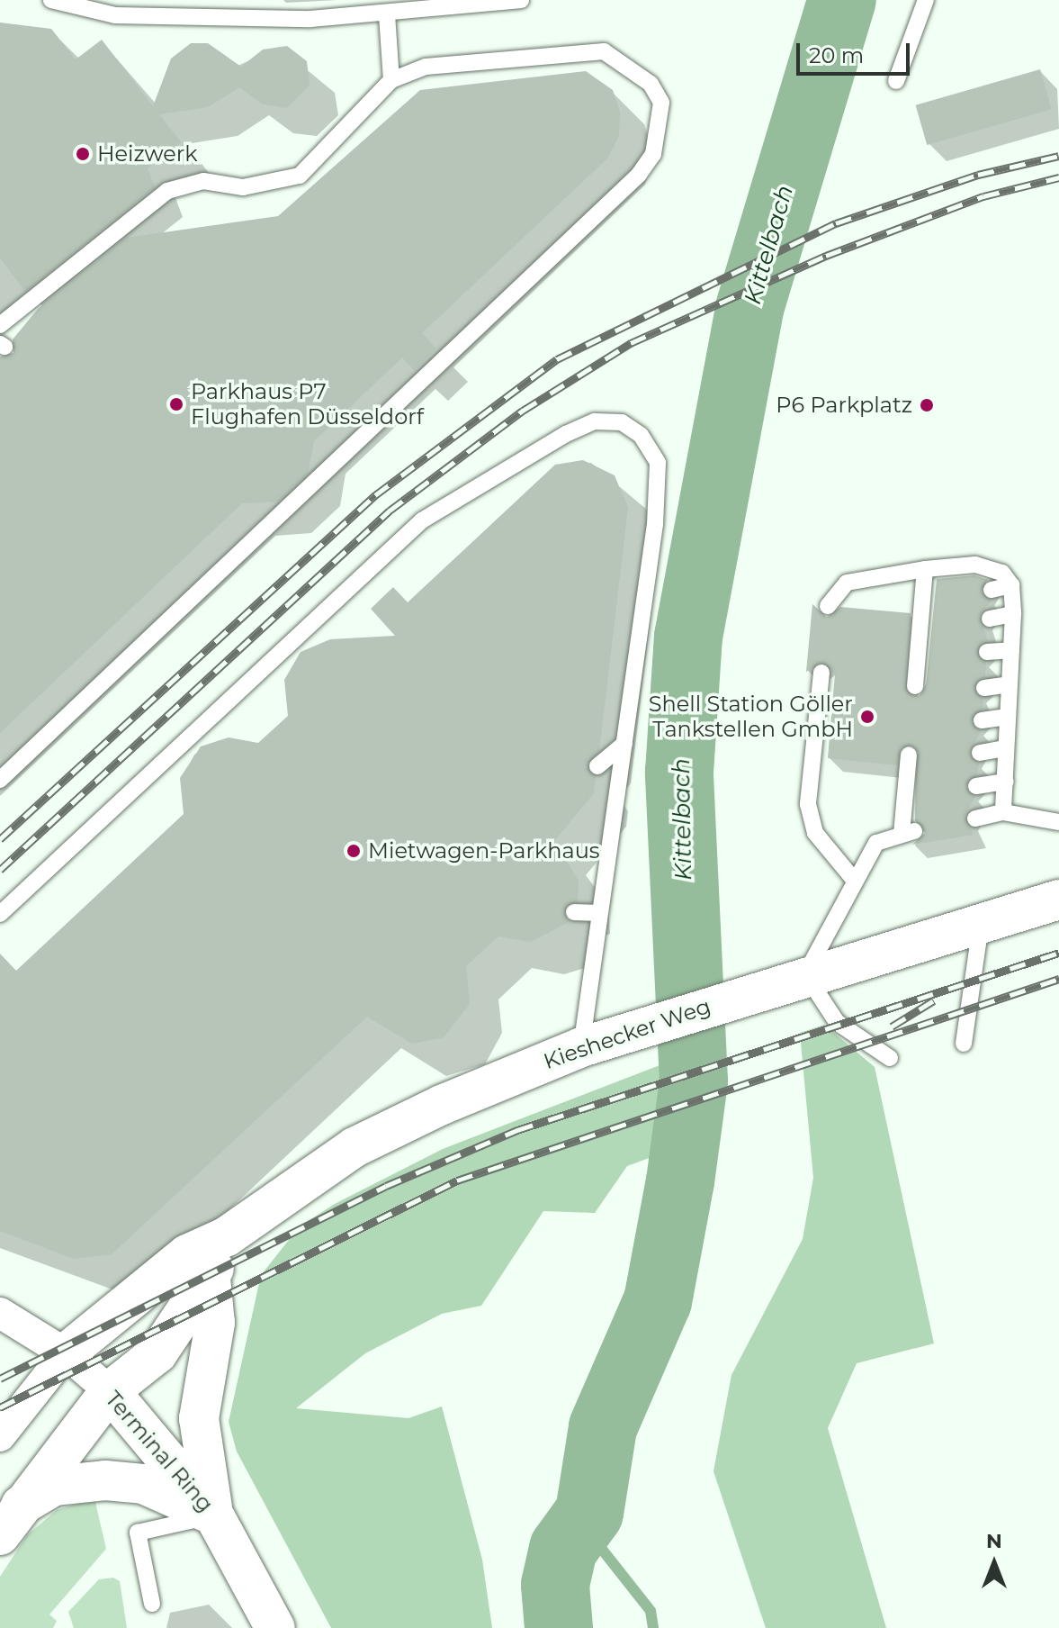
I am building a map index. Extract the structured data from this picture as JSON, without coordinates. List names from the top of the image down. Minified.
{"streets":{"main road":["Kieshecker Weg","Terminal Ring"]},"crossings":[["Kieshecker Weg","Terminal Ring"]],"water":["Kittelbach"],"places":["Heizwerk","Parkhaus P7 Flughafen Düsseldorf","P6 Parkplatz","Shell Station Göller Tankstellen GmbH","Mietwagen-Parkhaus"],"scale_bar":"20 m","north":"top"}
